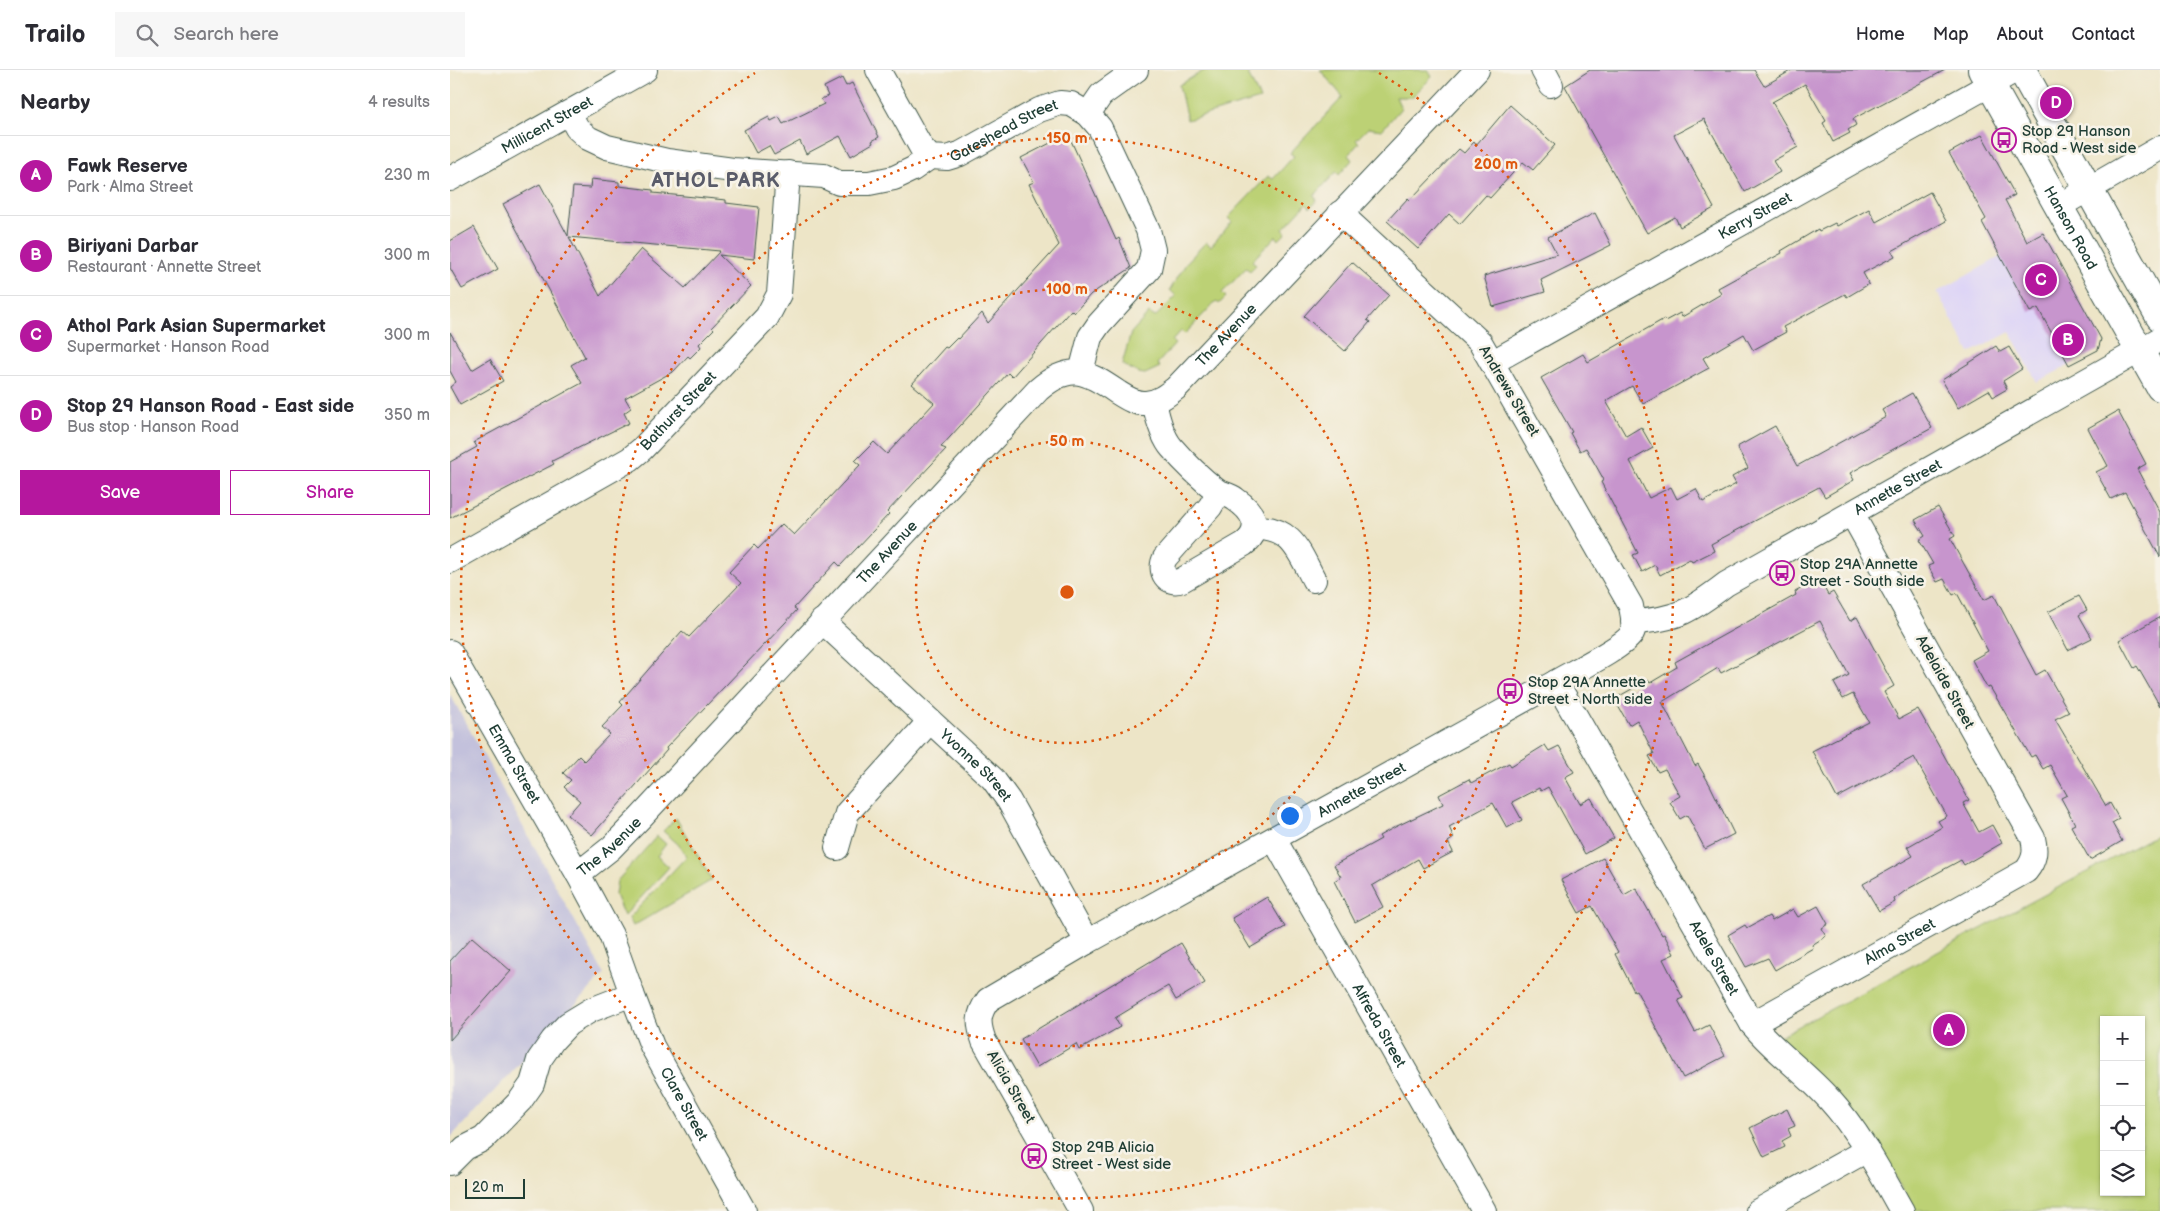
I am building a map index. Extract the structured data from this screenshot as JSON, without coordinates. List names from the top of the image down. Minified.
{"streets":{"main road":["Hanson Road"],"street":["Millicent Street","Gateshead Street","Kerry Street","The Avenue","Andrews Street","Bathurst Street","Annette Street","Adelaide Street","Emma Street","Yvonne Street","Alma Street","Adele Street","Alfreda Street","Alicia Street","Clare Street"]},"crossings":[["Gateshead Street","The Avenue"],["Kerry Street","Hanson Road"],["Kerry Street","Andrews Street"],["Hanson Road","Annette Street"],["The Avenue","Andrews Street"],["The Avenue","Emma Street"],["The Avenue","Yvonne Street"],["The Avenue","Clare Street"],["Andrews Street","Annette Street"],["Annette Street","Adelaide Street"],["Annette Street","Yvonne Street"],["Annette Street","Adele Street"],["Annette Street","Alfreda Street"],["Annette Street","Alicia Street"],["Adelaide Street","Alma Street"],["Alma Street","Adele Street"]],"districts":["ATHOL PARK"],"places":{"bus stop":["Stop 29 Hanson Road - West side","Stop 29A Annette Street - South side","Stop 29A Annette Street - North side","Stop 29B Alicia Street - West side"]},"scale_bar":"20 m","page":{"header":"Trailo","search":"Search here","nav":["Home","Map","About","Contact"],"heading":["Nearby","4 results"],"pins":["D","C","B","A"],"list":[{"mark":"A","name":"Fawk Reserve","note":"Park · Alma Street","value":"230 m"},{"mark":"B","name":"Biriyani Darbar","note":"Restaurant · Annette Street","value":"300 m"},{"mark":"C","name":"Athol Park Asian Supermarket","note":"Supermarket · Hanson Road","value":"300 m"},{"mark":"D","name":"Stop 29 Hanson Road - East side","note":"Bus stop · Hanson Road","value":"350 m"}],"buttons":["Save","Share"],"map_buttons":["+","−"],"scale":"20 m"},"rings":["150 m","200 m","100 m","50 m"]}
